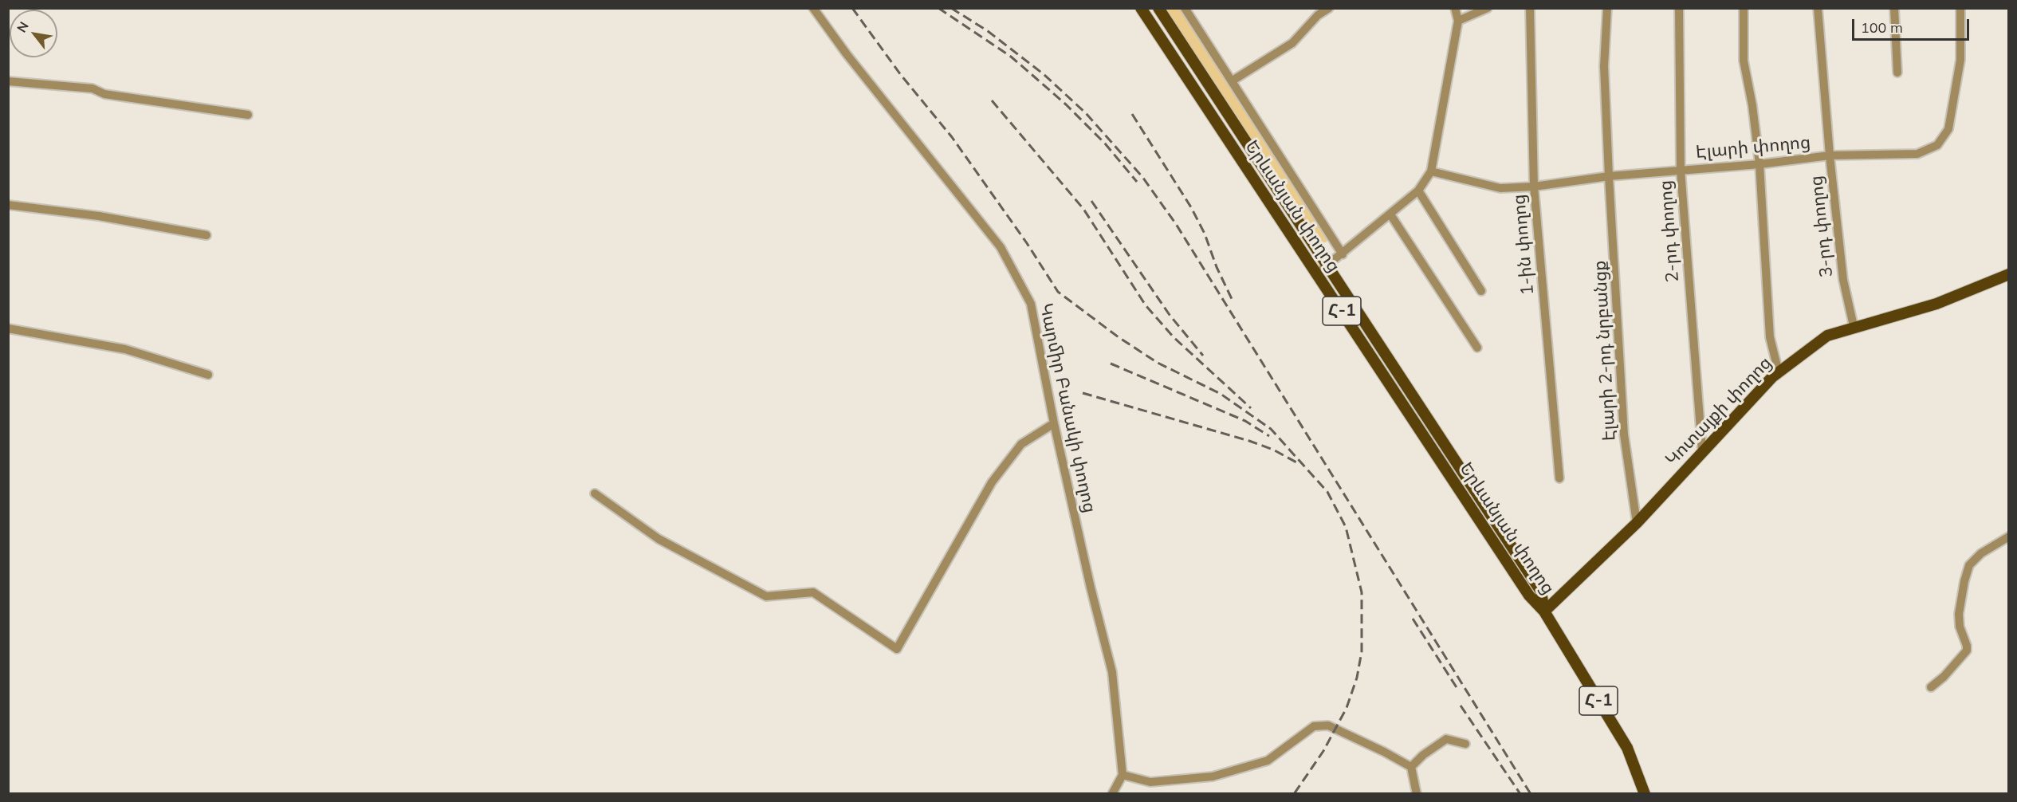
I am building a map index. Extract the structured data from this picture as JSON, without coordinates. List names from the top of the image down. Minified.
{"streets":{"main road":["Երևանյան փողոց","Հ-1","Կոտայքի փողոց"],"street":["Էլարի փողոց","3-րդ փողոց","2-րդ փողոց","1-ին փողոց","Էլարի 2-րդ նրբանցք","Կարմիր Բանակի փողոց"]},"crossings":[["Էլարի փողոց","3-րդ փողոց"],["Էլարի փողոց","2-րդ փողոց"],["Էլարի փողոց","1-ին փողոց"],["Էլարի փողոց","Էլարի 2-րդ նրբանցք"],["Երևանյան փողոց","Հ-1"],["Երևանյան փողոց","Կոտայքի փողոց"],["3-րդ փողոց","Կոտայքի փողոց"],["2-րդ փողոց","Կոտայքի փողոց"],["Հ-1","Կոտայքի փողոց"],["Էլարի 2-րդ նրբանցք","Կոտայքի փողոց"]],"scale_bar":"100 m","north":"top left"}
